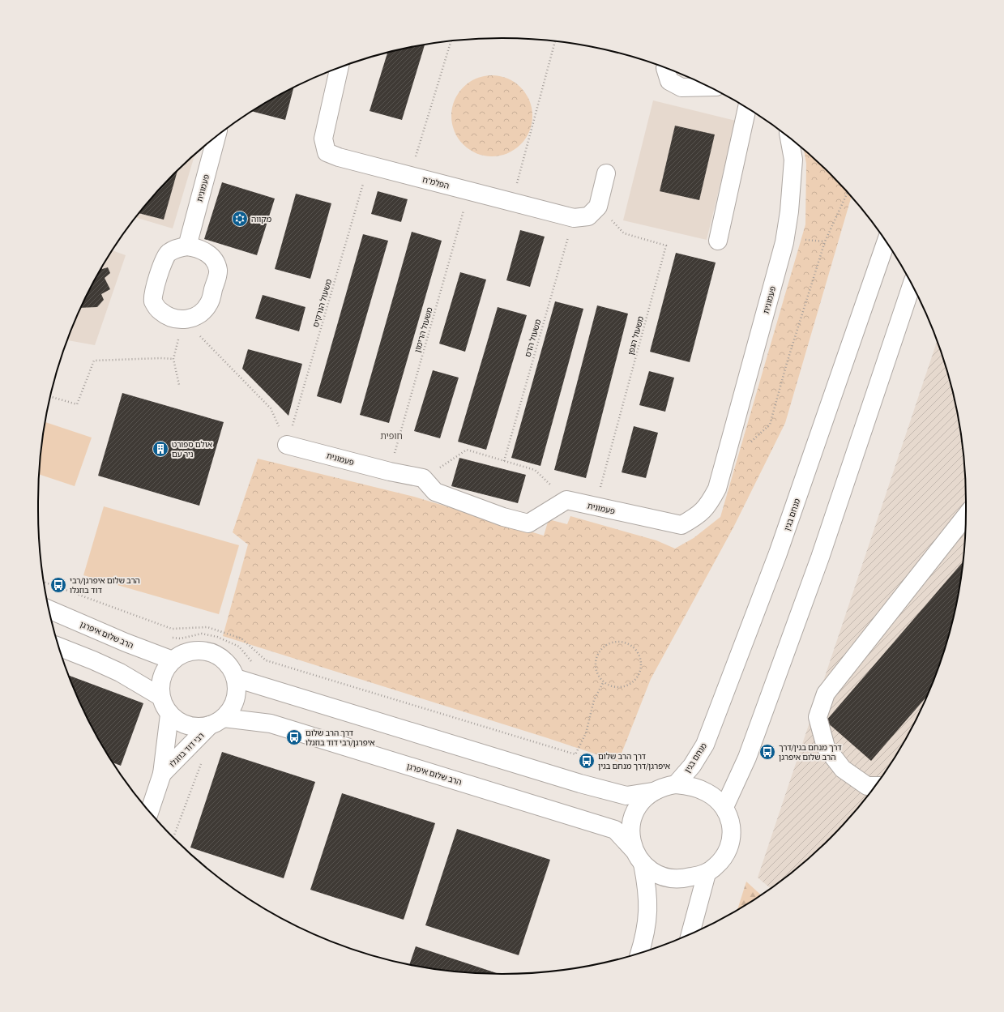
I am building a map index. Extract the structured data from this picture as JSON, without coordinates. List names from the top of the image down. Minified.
{"streets":{"main road":["הפלמ\"ח","פעמונית","מנחם בגין","הרב שלום איפרגן","רבי דוד בוזגלו"],"path":["משעול הנרקיס","משעול הרימון","משעול הגפן","משעול הדס"]},"crossings":[["הפלמ\"ח","משעול הנרקיס"],["הפלמ\"ח","משעול הרימון"],["הפלמ\"ח","משעול הגפן"],["הפלמ\"ח","משעול הדס"],["פעמונית","משעול הנרקיס"],["פעמונית","משעול הרימון"],["פעמונית","משעול הגפן"],["מנחם בגין","הרב שלום איפרגן"],["הרב שלום איפרגן","רבי דוד בוזגלו"]],"districts":["חופית"],"places":{"synagogue":["מקווה"],"building":["אולם ספורט ניר עם"],"bus stop":["הרב שלום איפרגן/רבי דוד בוזגלו","דרך הרב שלום איפרגן/רבי דוד בוזגלו","דרך מנחם בגין/דרך הרב שלום איפרגן","דרך הרב שלום איפרגן/דרך מנחם בגין"]}}
